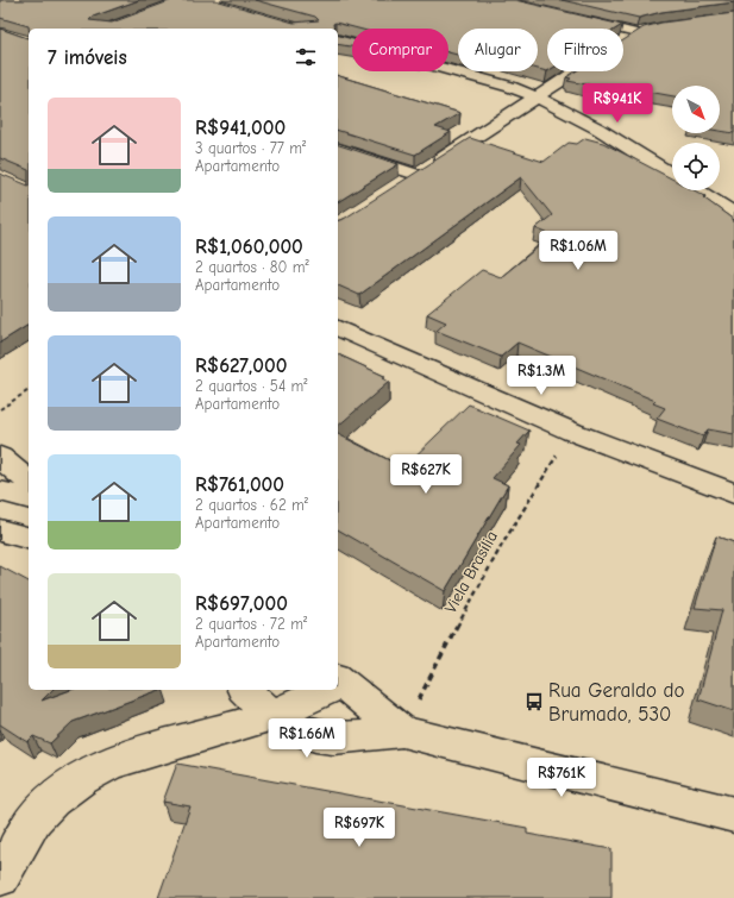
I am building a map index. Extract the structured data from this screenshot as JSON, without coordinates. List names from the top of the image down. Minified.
{"streets":{"path":["Viela Brasília"]},"places":{"bus stop":["Rua Geraldo do Brumado, 530"]},"north":"bottom right","page":{"chip":["Comprar","Alugar","Filtros"],"heading":"7 imóveis","price":["R$941K","R$1.06M","R$1.3M","R$627K","R$1.66M","R$761K","R$697K"],"list":[{"name":"R$941,000","note":"3 quartos · 77 m² · Apartamento"},{"name":"R$1,060,000","note":"2 quartos · 80 m² · Apartamento"},{"name":"R$627,000","note":"2 quartos · 54 m² · Apartamento"},{"name":"R$761,000","note":"2 quartos · 62 m² · Apartamento"},{"name":"R$697,000","note":"2 quartos · 72 m² · Apartamento"}]}}
